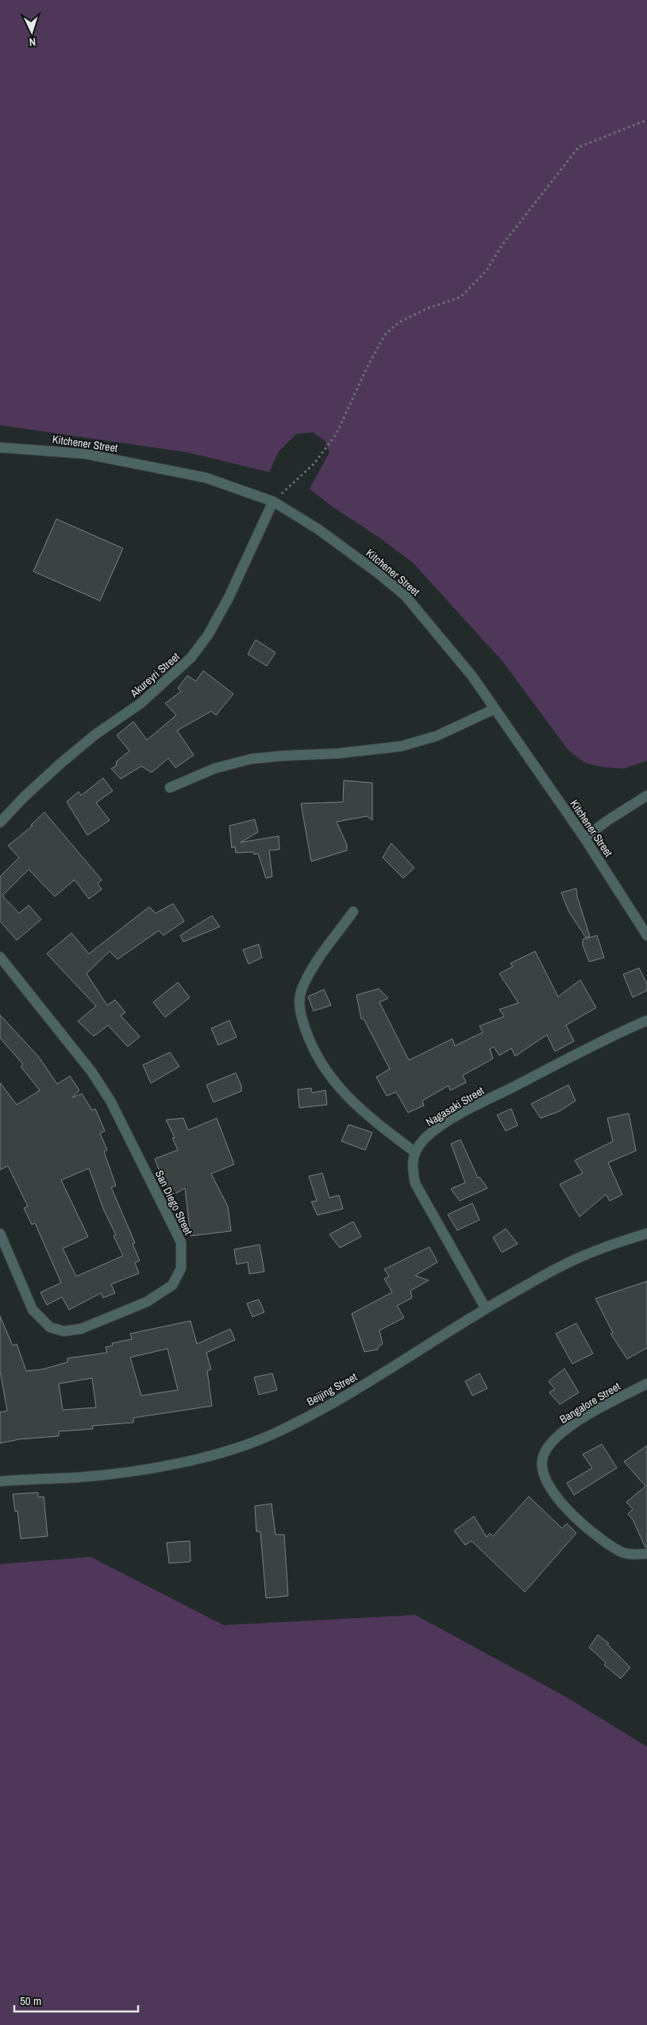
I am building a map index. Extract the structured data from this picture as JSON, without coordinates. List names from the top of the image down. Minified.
{"streets":{"street":["Kitchener Street","Akureyri Street","Nagasaki Street","San Diego Street","Beijing Street","Bangalore Street"]},"crossings":[["Kitchener Street","Akureyri Street"]],"scale_bar":"50 m","north":"bottom"}
